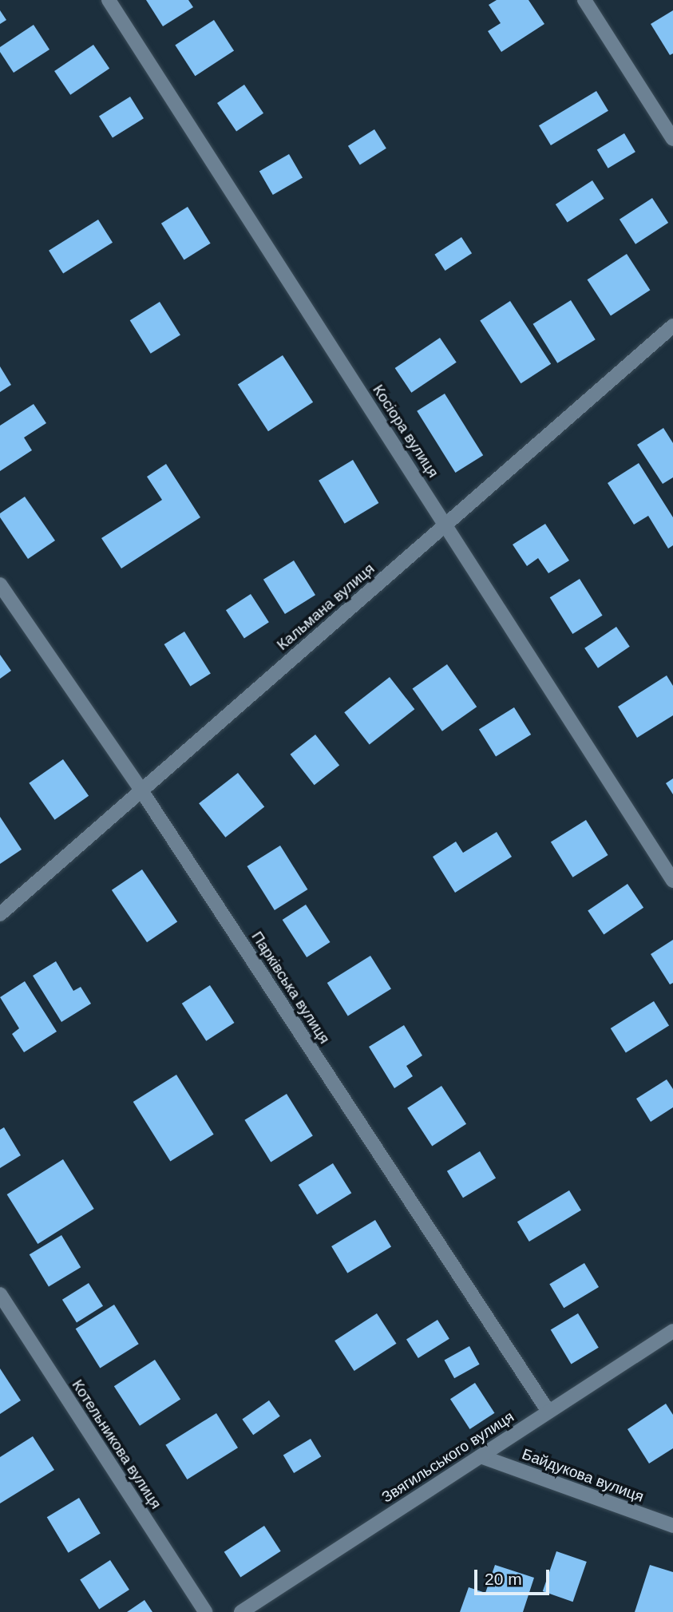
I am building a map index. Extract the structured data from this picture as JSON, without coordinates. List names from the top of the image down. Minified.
{"streets":{"street":["Косіора вулиця","Кальмана вулиця","Парківська вулиця","Котельникова вулиця","Звягильського вулиця","Байдукова вулиця"]},"crossings":[["Косіора вулиця","Кальмана вулиця"],["Кальмана вулиця","Парківська вулиця"],["Парківська вулиця","Звягильського вулиця"],["Звягильського вулиця","Байдукова вулиця"]],"scale_bar":"20 m"}
